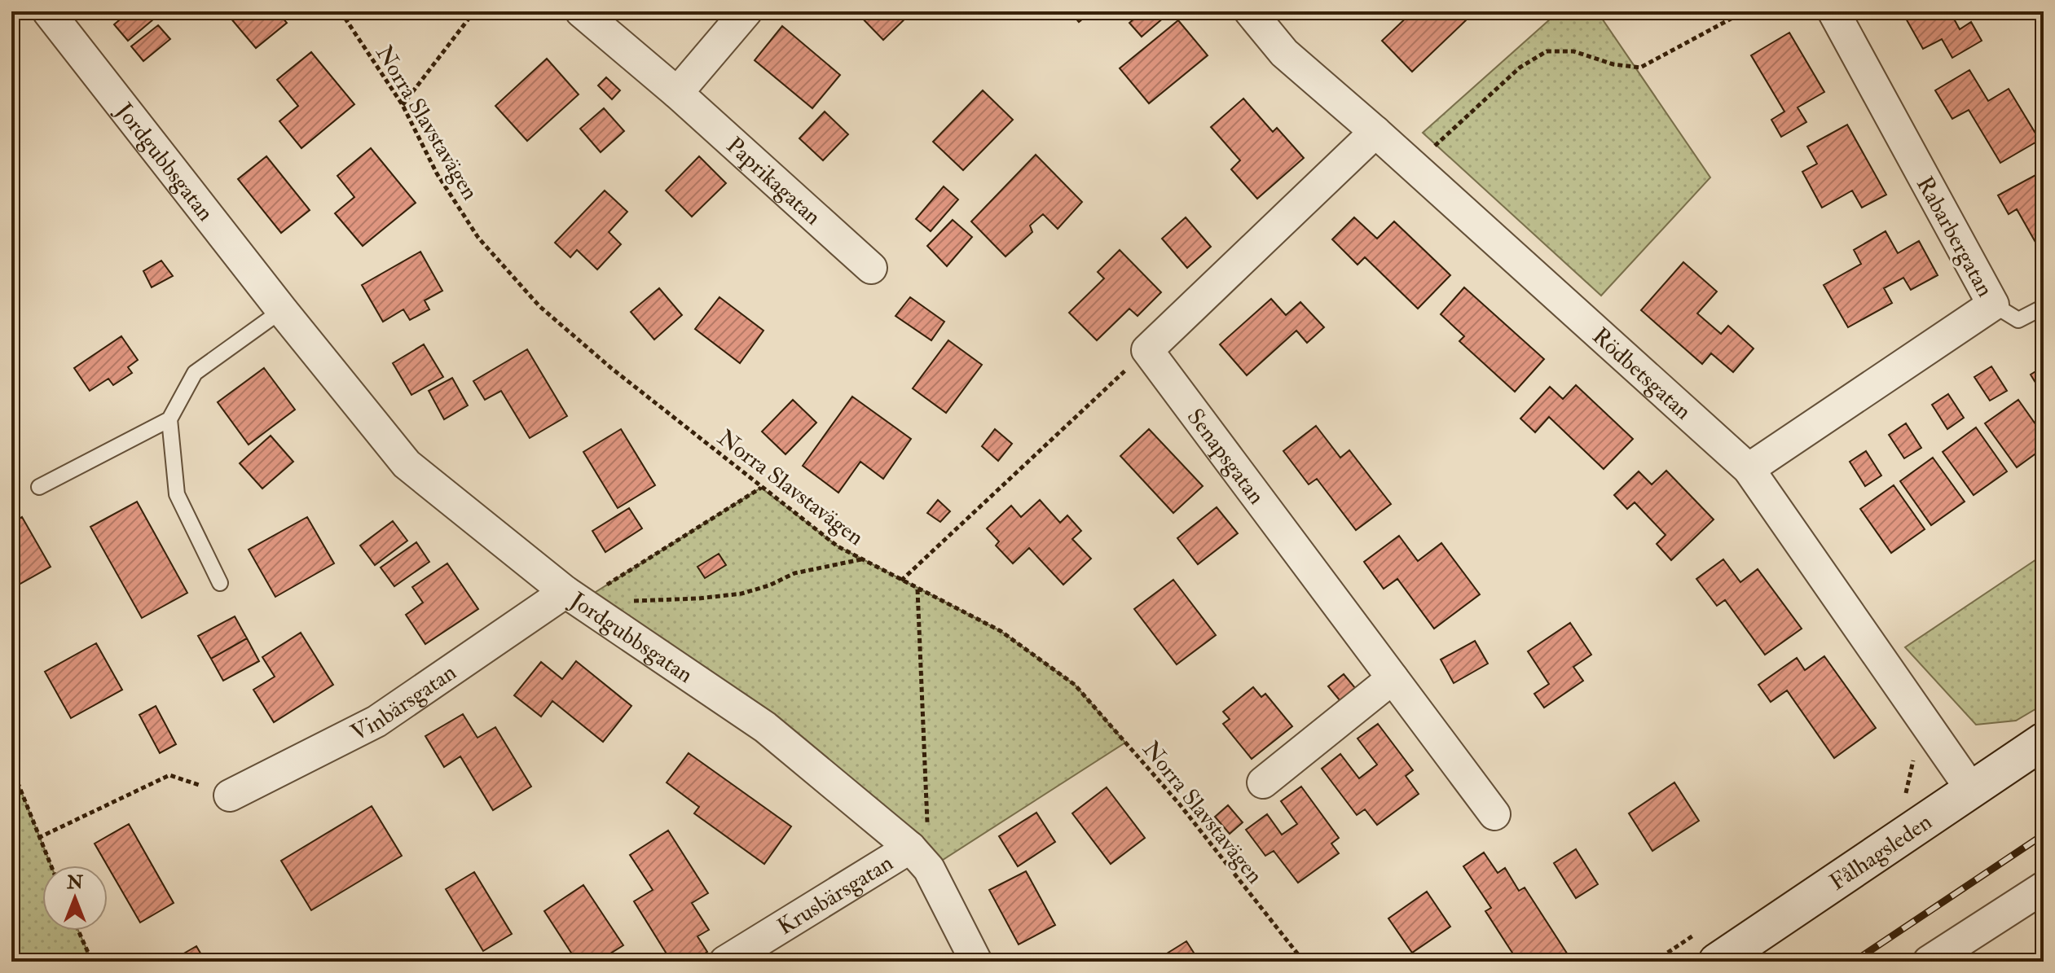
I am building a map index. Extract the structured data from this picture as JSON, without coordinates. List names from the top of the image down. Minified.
{"streets":{"street":["Jordgubbsgatan","Paprikagatan","Rabarbergatan","Rödbetsgatan","Senapsgatan","Vinbärsgatan","Fålhagsleden","Krusbärsgatan"],"path":["Norra Slavstavägen"]},"crossings":[["Jordgubbsgatan","Vinbärsgatan"],["Jordgubbsgatan","Krusbärsgatan"],["Rabarbergatan","Rödbetsgatan"],["Rödbetsgatan","Fålhagsleden"]],"north":"top"}
